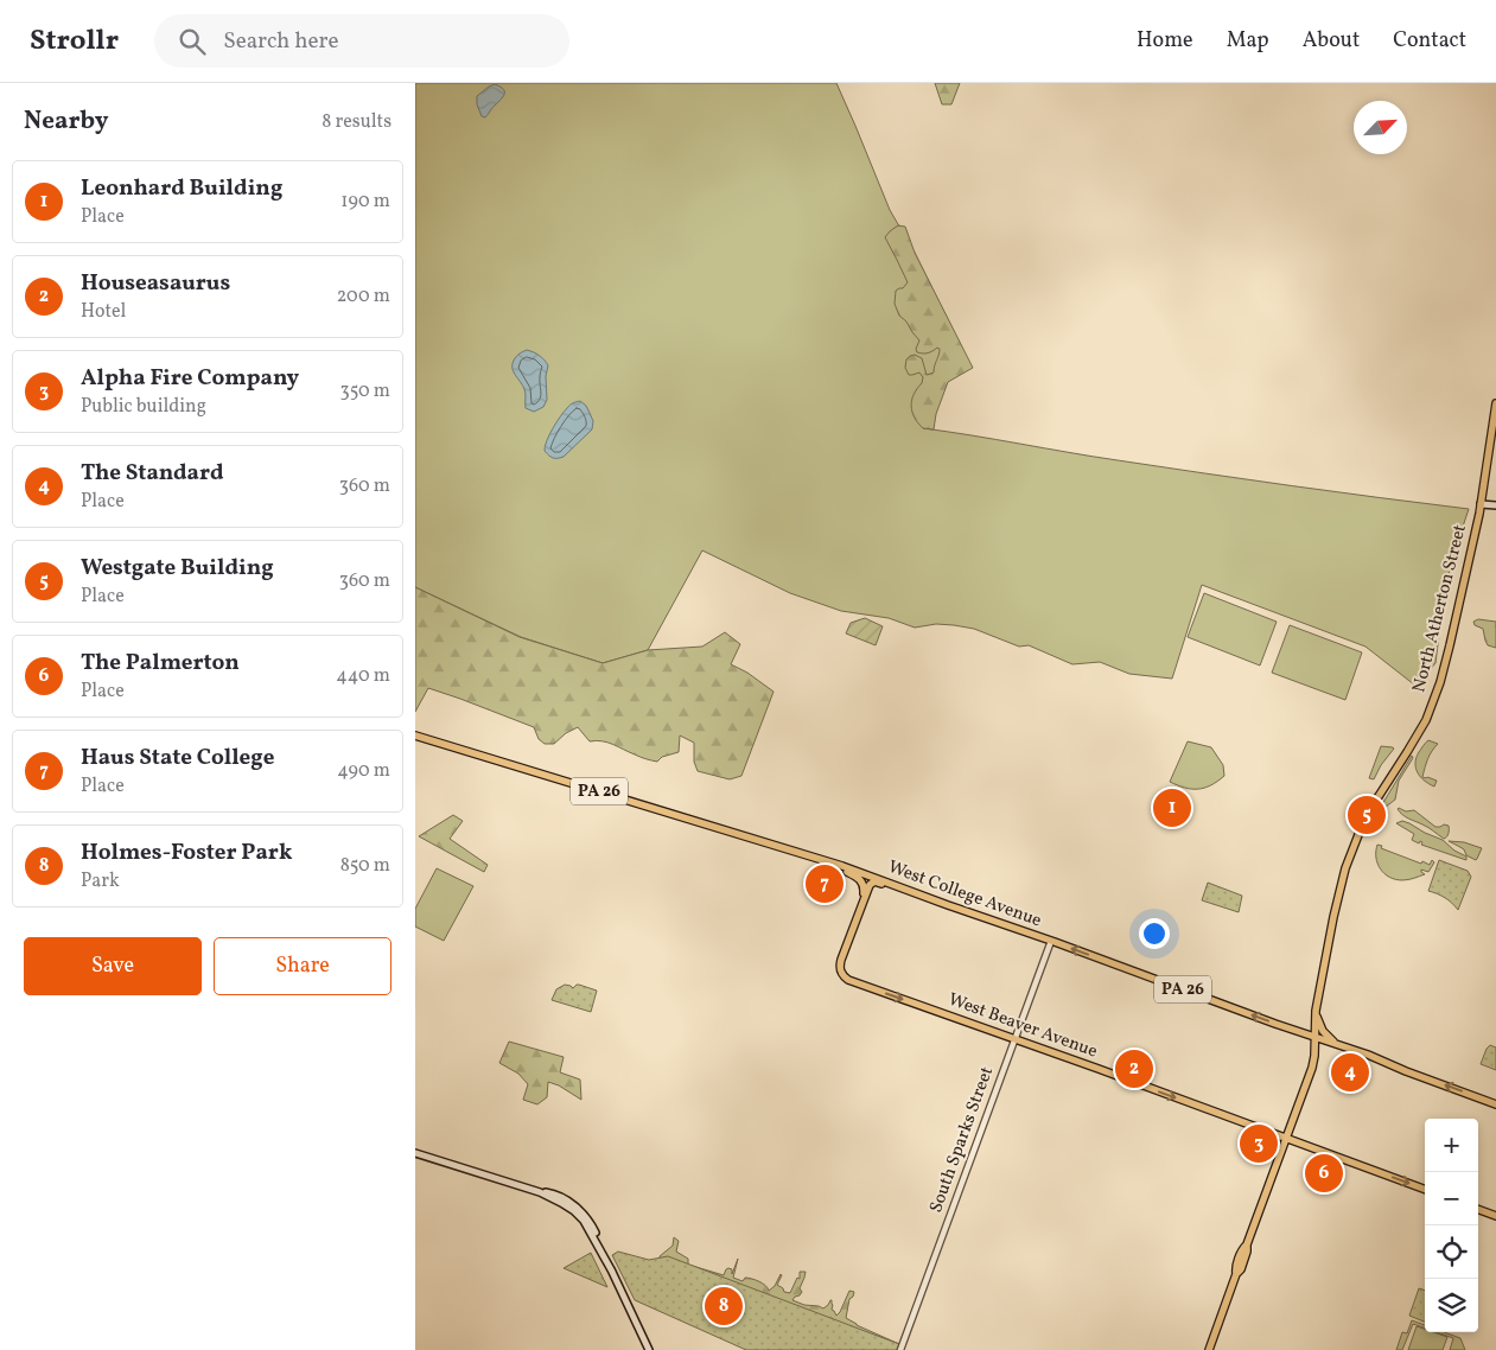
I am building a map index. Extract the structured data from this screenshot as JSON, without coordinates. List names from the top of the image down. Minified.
{"streets":{"main road":["North Atherton Street","PA 26","West College Avenue","West Beaver Avenue"],"street":["South Sparks Street"]},"crossings":[["PA 26","West College Avenue"],["PA 26","West Beaver Avenue"],["West College Avenue","South Sparks Street"],["West Beaver Avenue","South Sparks Street"]],"one_way":["West College Avenue","West Beaver Avenue"],"north":"top right","page":{"header":"Strollr","search":"Search here","nav":["Home","Map","About","Contact"],"heading":["Nearby","8 results"],"list":[{"mark":"1","name":"Leonhard Building","note":"Place","value":"190 m"},{"mark":"2","name":"Houseasaurus","note":"Hotel","value":"200 m"},{"mark":"3","name":"Alpha Fire Company","note":"Public building","value":"350 m"},{"mark":"4","name":"The Standard","note":"Place","value":"360 m"},{"mark":"5","name":"Westgate Building","note":"Place","value":"360 m"},{"mark":"6","name":"The Palmerton","note":"Place","value":"440 m"},{"mark":"7","name":"Haus State College","note":"Place","value":"490 m"},{"mark":"8","name":"Holmes-Foster Park","note":"Park","value":"850 m"}],"pins":["1","5","7","2","4","3","6","8"],"buttons":["Save","Share"],"map_buttons":["+","−"]}}
